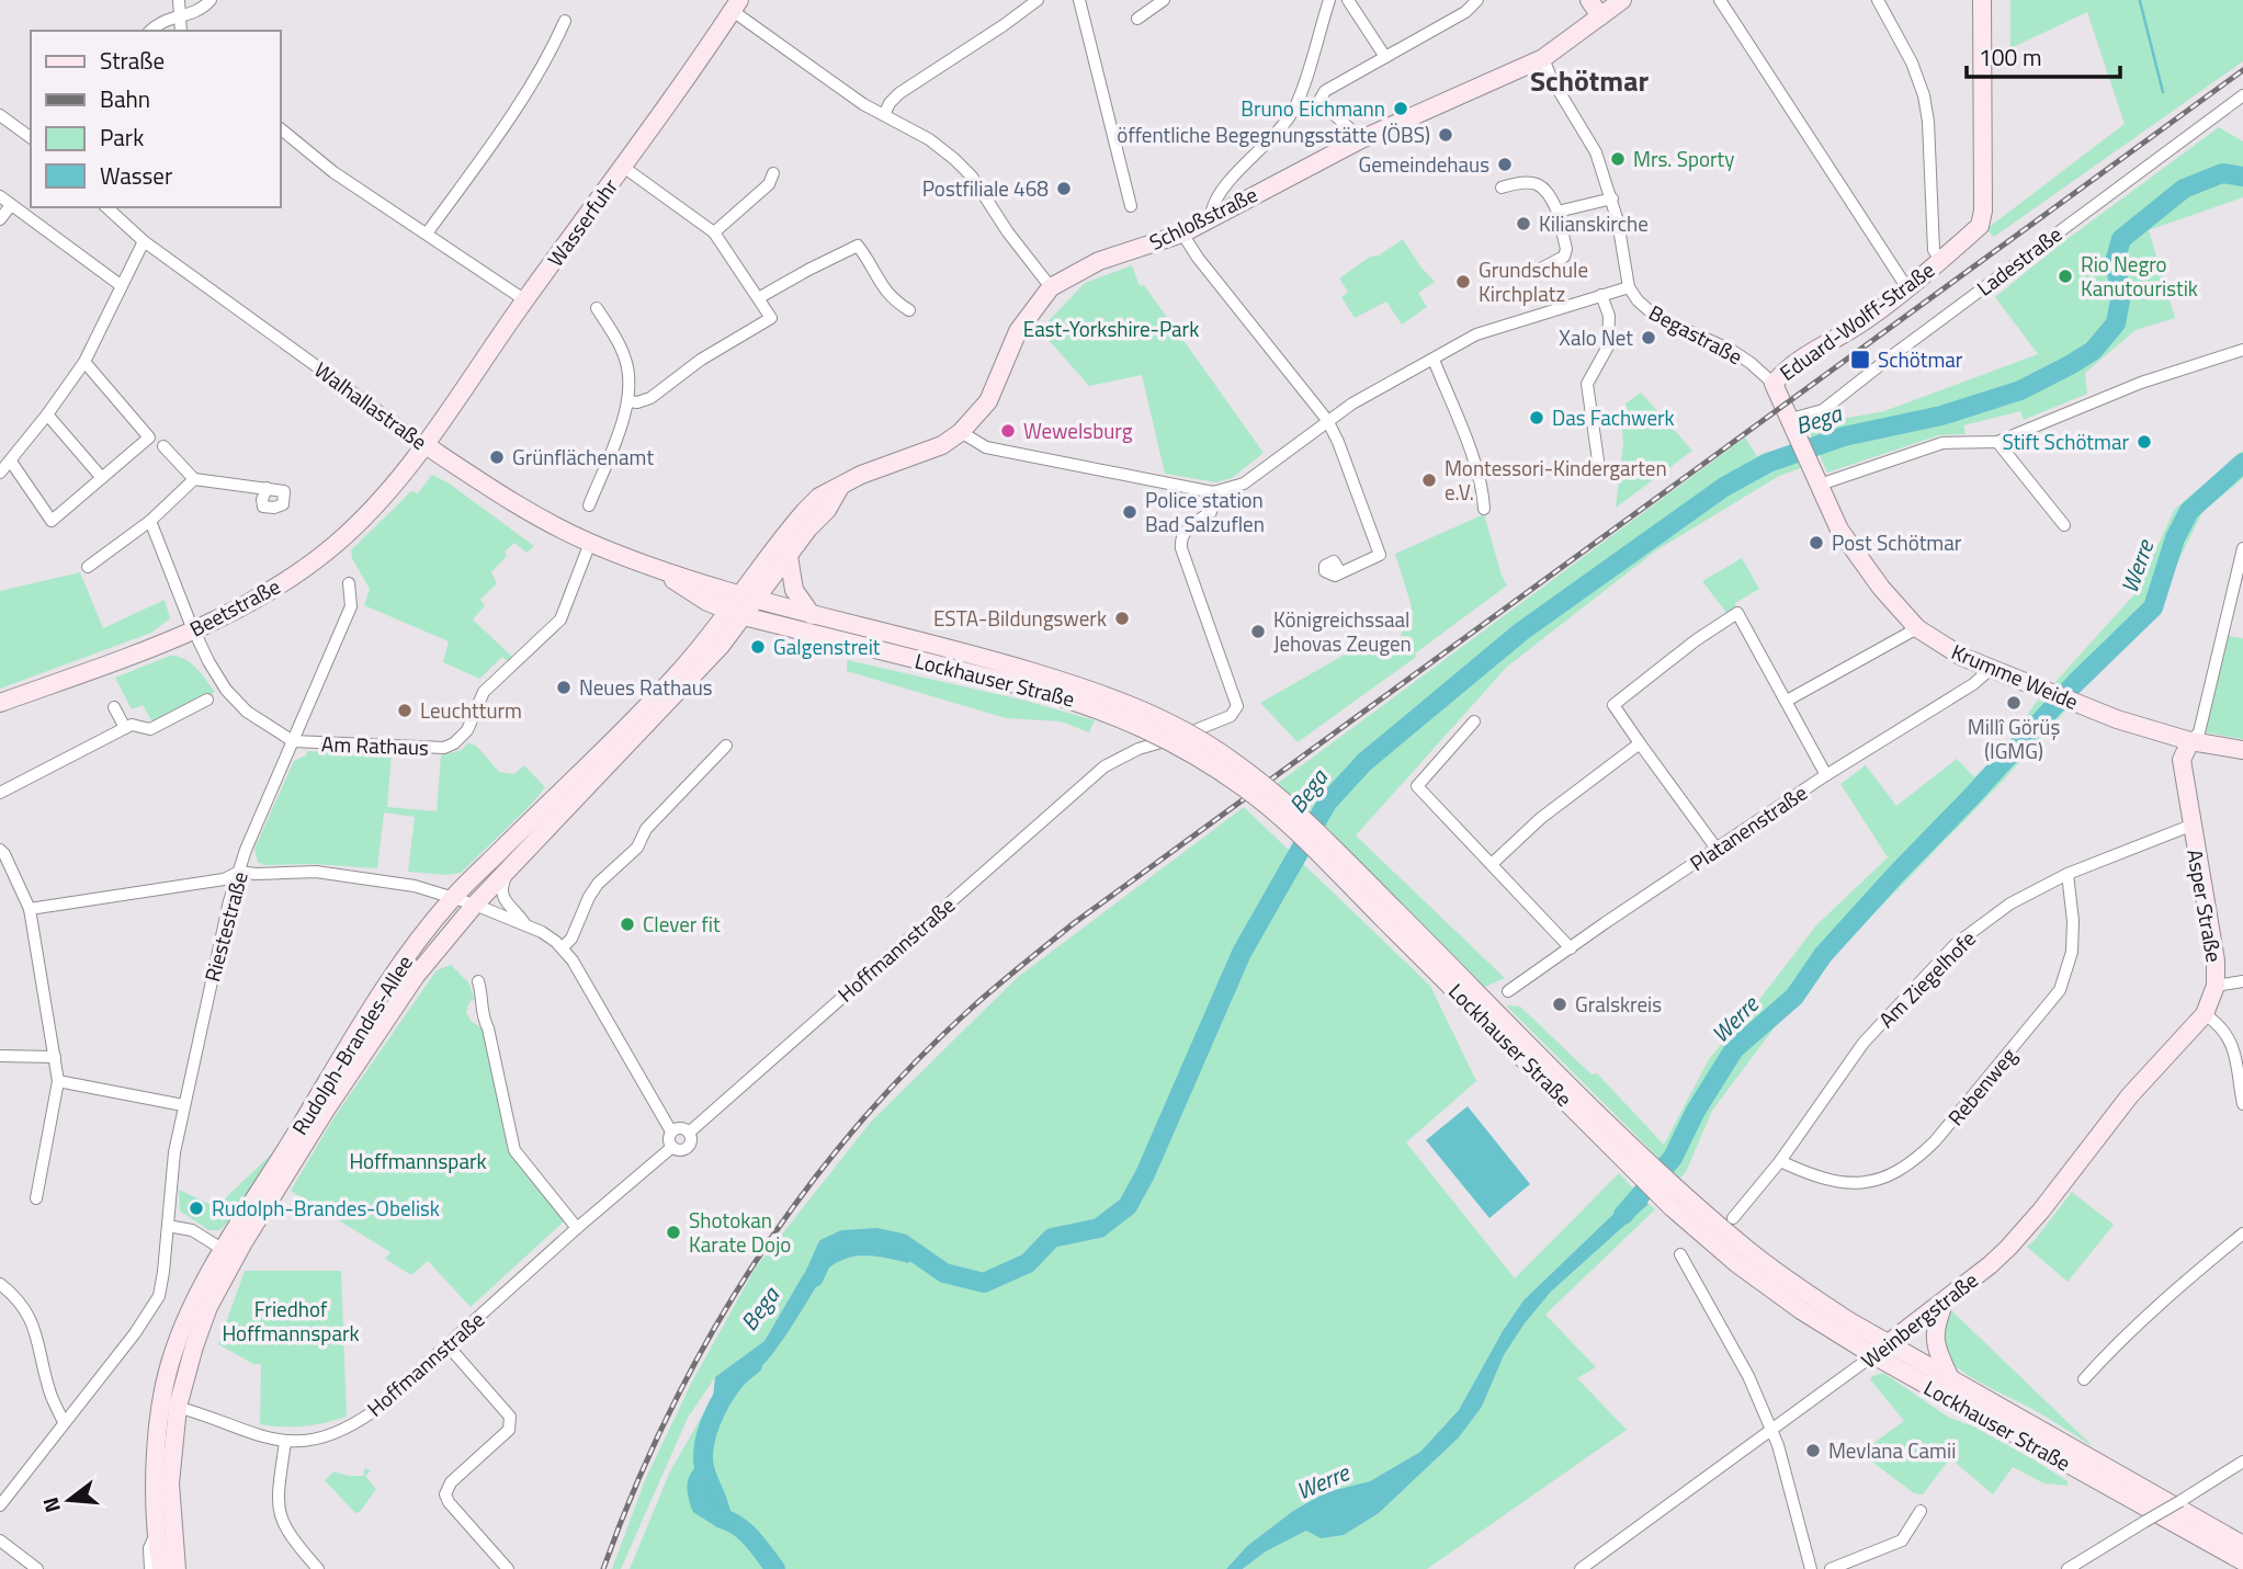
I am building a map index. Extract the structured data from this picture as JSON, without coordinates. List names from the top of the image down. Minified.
{"streets":{"main road":["Schloßstraße","Wasserfuhr","Eduard-Wolff-Straße","Begastraße","Walhallastraße","Beetstraße","Krumme Weide","Lockhauser Straße","Asper Straße","Rudolph-Brandes-Allee","Weinbergstraße"],"street":["Ladestraße","Am Rathaus","Platanenstraße","Riestestraße","Hoffmannstraße","Am Ziegelhofe","Rebenweg"]},"crossings":[["Schloßstraße","Begastraße"],["Schloßstraße","Walhallastraße"],["Schloßstraße","Lockhauser Straße"],["Schloßstraße","Rudolph-Brandes-Allee"],["Wasserfuhr","Walhallastraße"],["Wasserfuhr","Beetstraße"],["Ladestraße","Begastraße"],["Ladestraße","Krumme Weide"],["Eduard-Wolff-Straße","Begastraße"],["Begastraße","Krumme Weide"],["Walhallastraße","Beetstraße"],["Walhallastraße","Lockhauser Straße"],["Walhallastraße","Am Rathaus"],["Walhallastraße","Rudolph-Brandes-Allee"],["Beetstraße","Am Rathaus"],["Krumme Weide","Platanenstraße"],["Krumme Weide","Asper Straße"],["Lockhauser Straße","Rudolph-Brandes-Allee"],["Lockhauser Straße","Weinbergstraße"],["Am Rathaus","Riestestraße"],["Asper Straße","Am Ziegelhofe"],["Asper Straße","Weinbergstraße"],["Hoffmannstraße","Rudolph-Brandes-Allee"],["Am Ziegelhofe","Rebenweg"]],"districts":["Schötmar"],"water":["Bega","Werre"],"parks":["East-Yorkshire-Park","Hoffmannspark","Friedhof Hoffmannspark"],"places":{"other":["Bruno Eichmann","öffentliche Begegnungsstätte (ÖBS)","Mrs. Sporty","Gemeindehaus","Postfiliale 468","Kilianskirche","Rio Negro Kanutouristik","Grundschule Kirchplatz","Xalo Net","Das Fachwerk","Wewelsburg","Stift Schötmar","Grünflächenamt","Montessori-Kindergarten e.V.","Police station Bad Salzuflen","Post Schötmar","ESTA-Bildungswerk","Königreichssaal Jehovas Zeugen","Galgenstreit","Neues Rathaus","Millî Görüş (IGMG)","Leuchtturm","Clever fit","Gralskreis","Rudolph-Brandes-Obelisk","Shotokan Karate Dojo","Mevlana Camii"],"transit":["Schötmar"]},"legend":["Straße","Bahn","Park","Wasser"],"scale_bar":"100 m","north":"left"}
